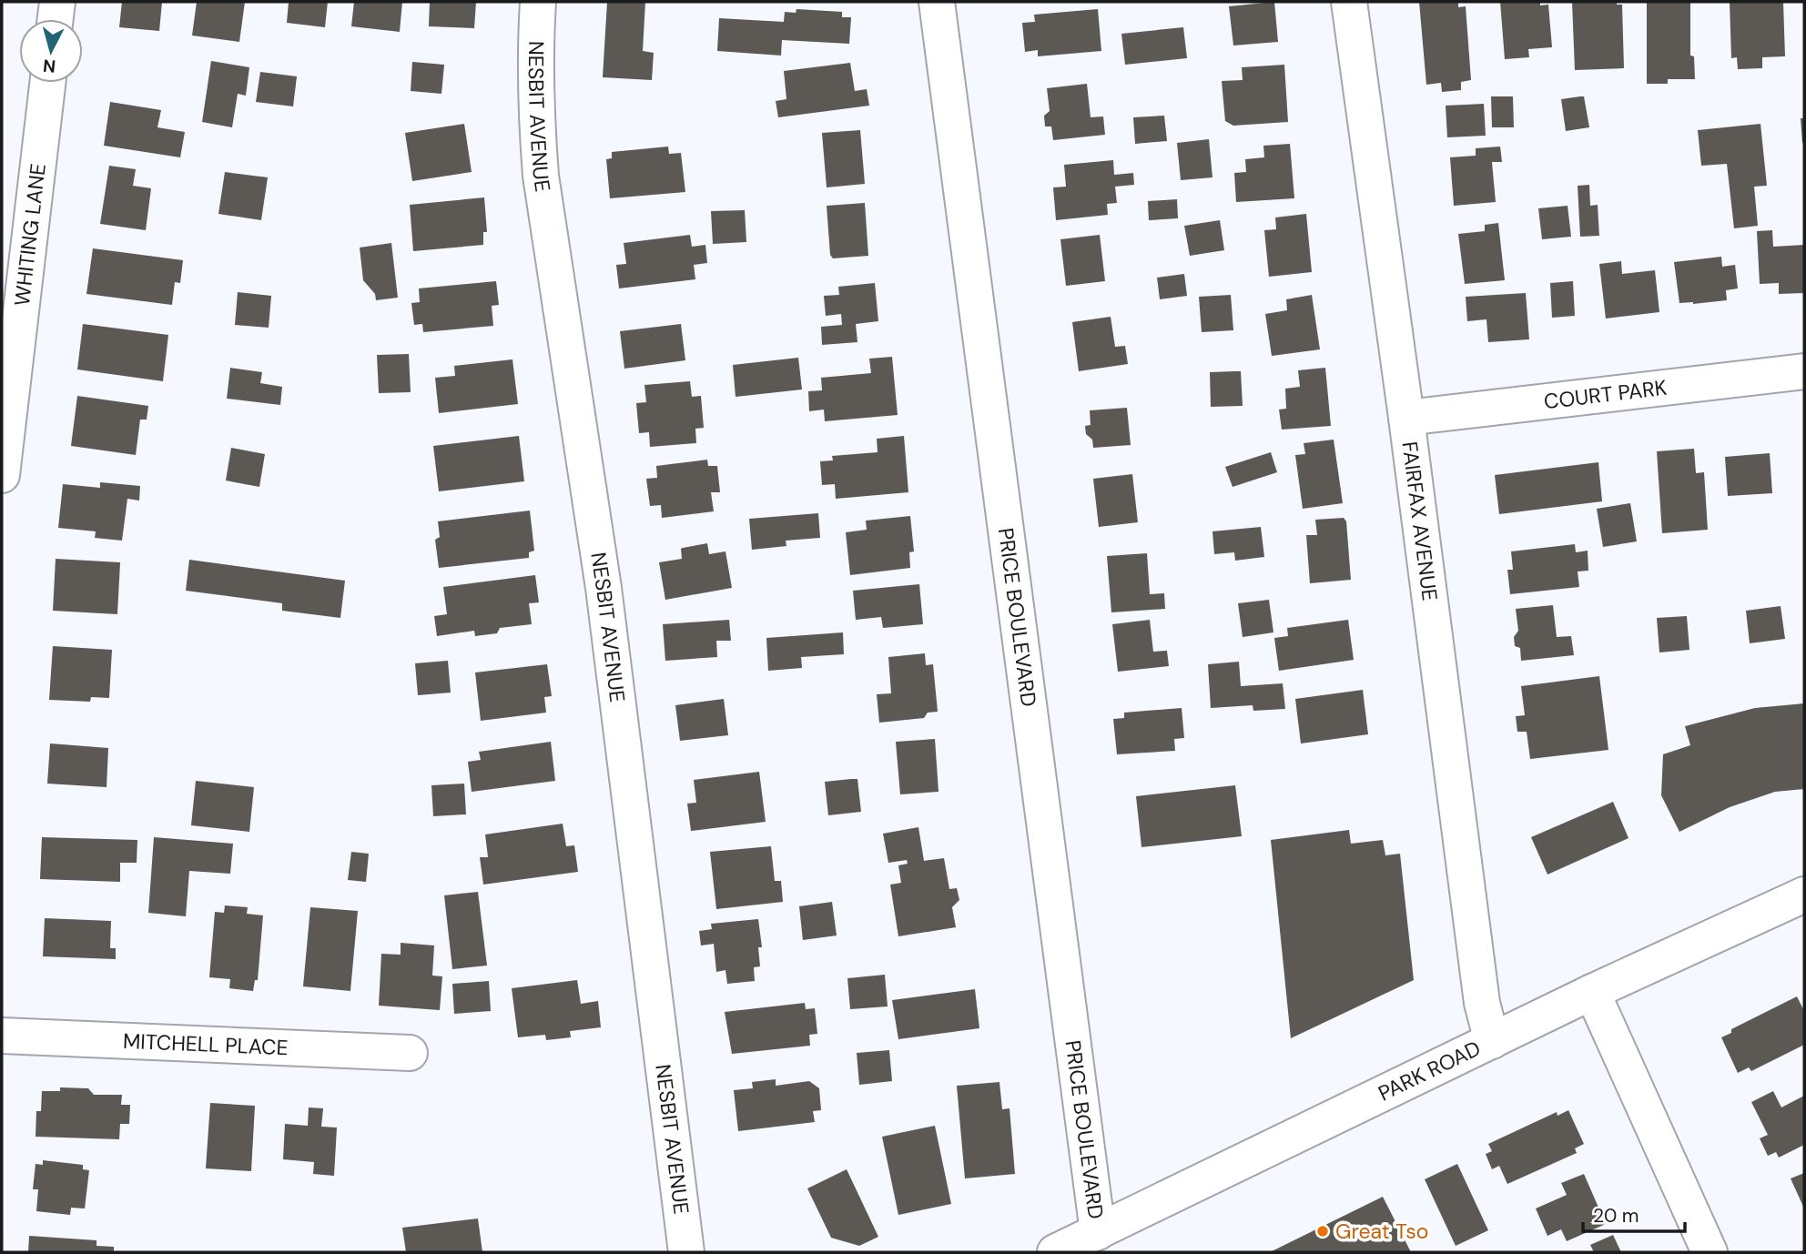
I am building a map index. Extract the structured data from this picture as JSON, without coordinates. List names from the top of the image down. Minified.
{"streets":{"street":["NESBIT AVENUE","WHITING LANE","COURT PARK","FAIRFAX AVENUE","PRICE BOULEVARD","MITCHELL PLACE","PARK ROAD"]},"crossings":[["COURT PARK","FAIRFAX AVENUE"],["FAIRFAX AVENUE","PARK ROAD"],["PRICE BOULEVARD","PARK ROAD"]],"places":["Great Tso"],"scale_bar":"20 m","north":"bottom"}
